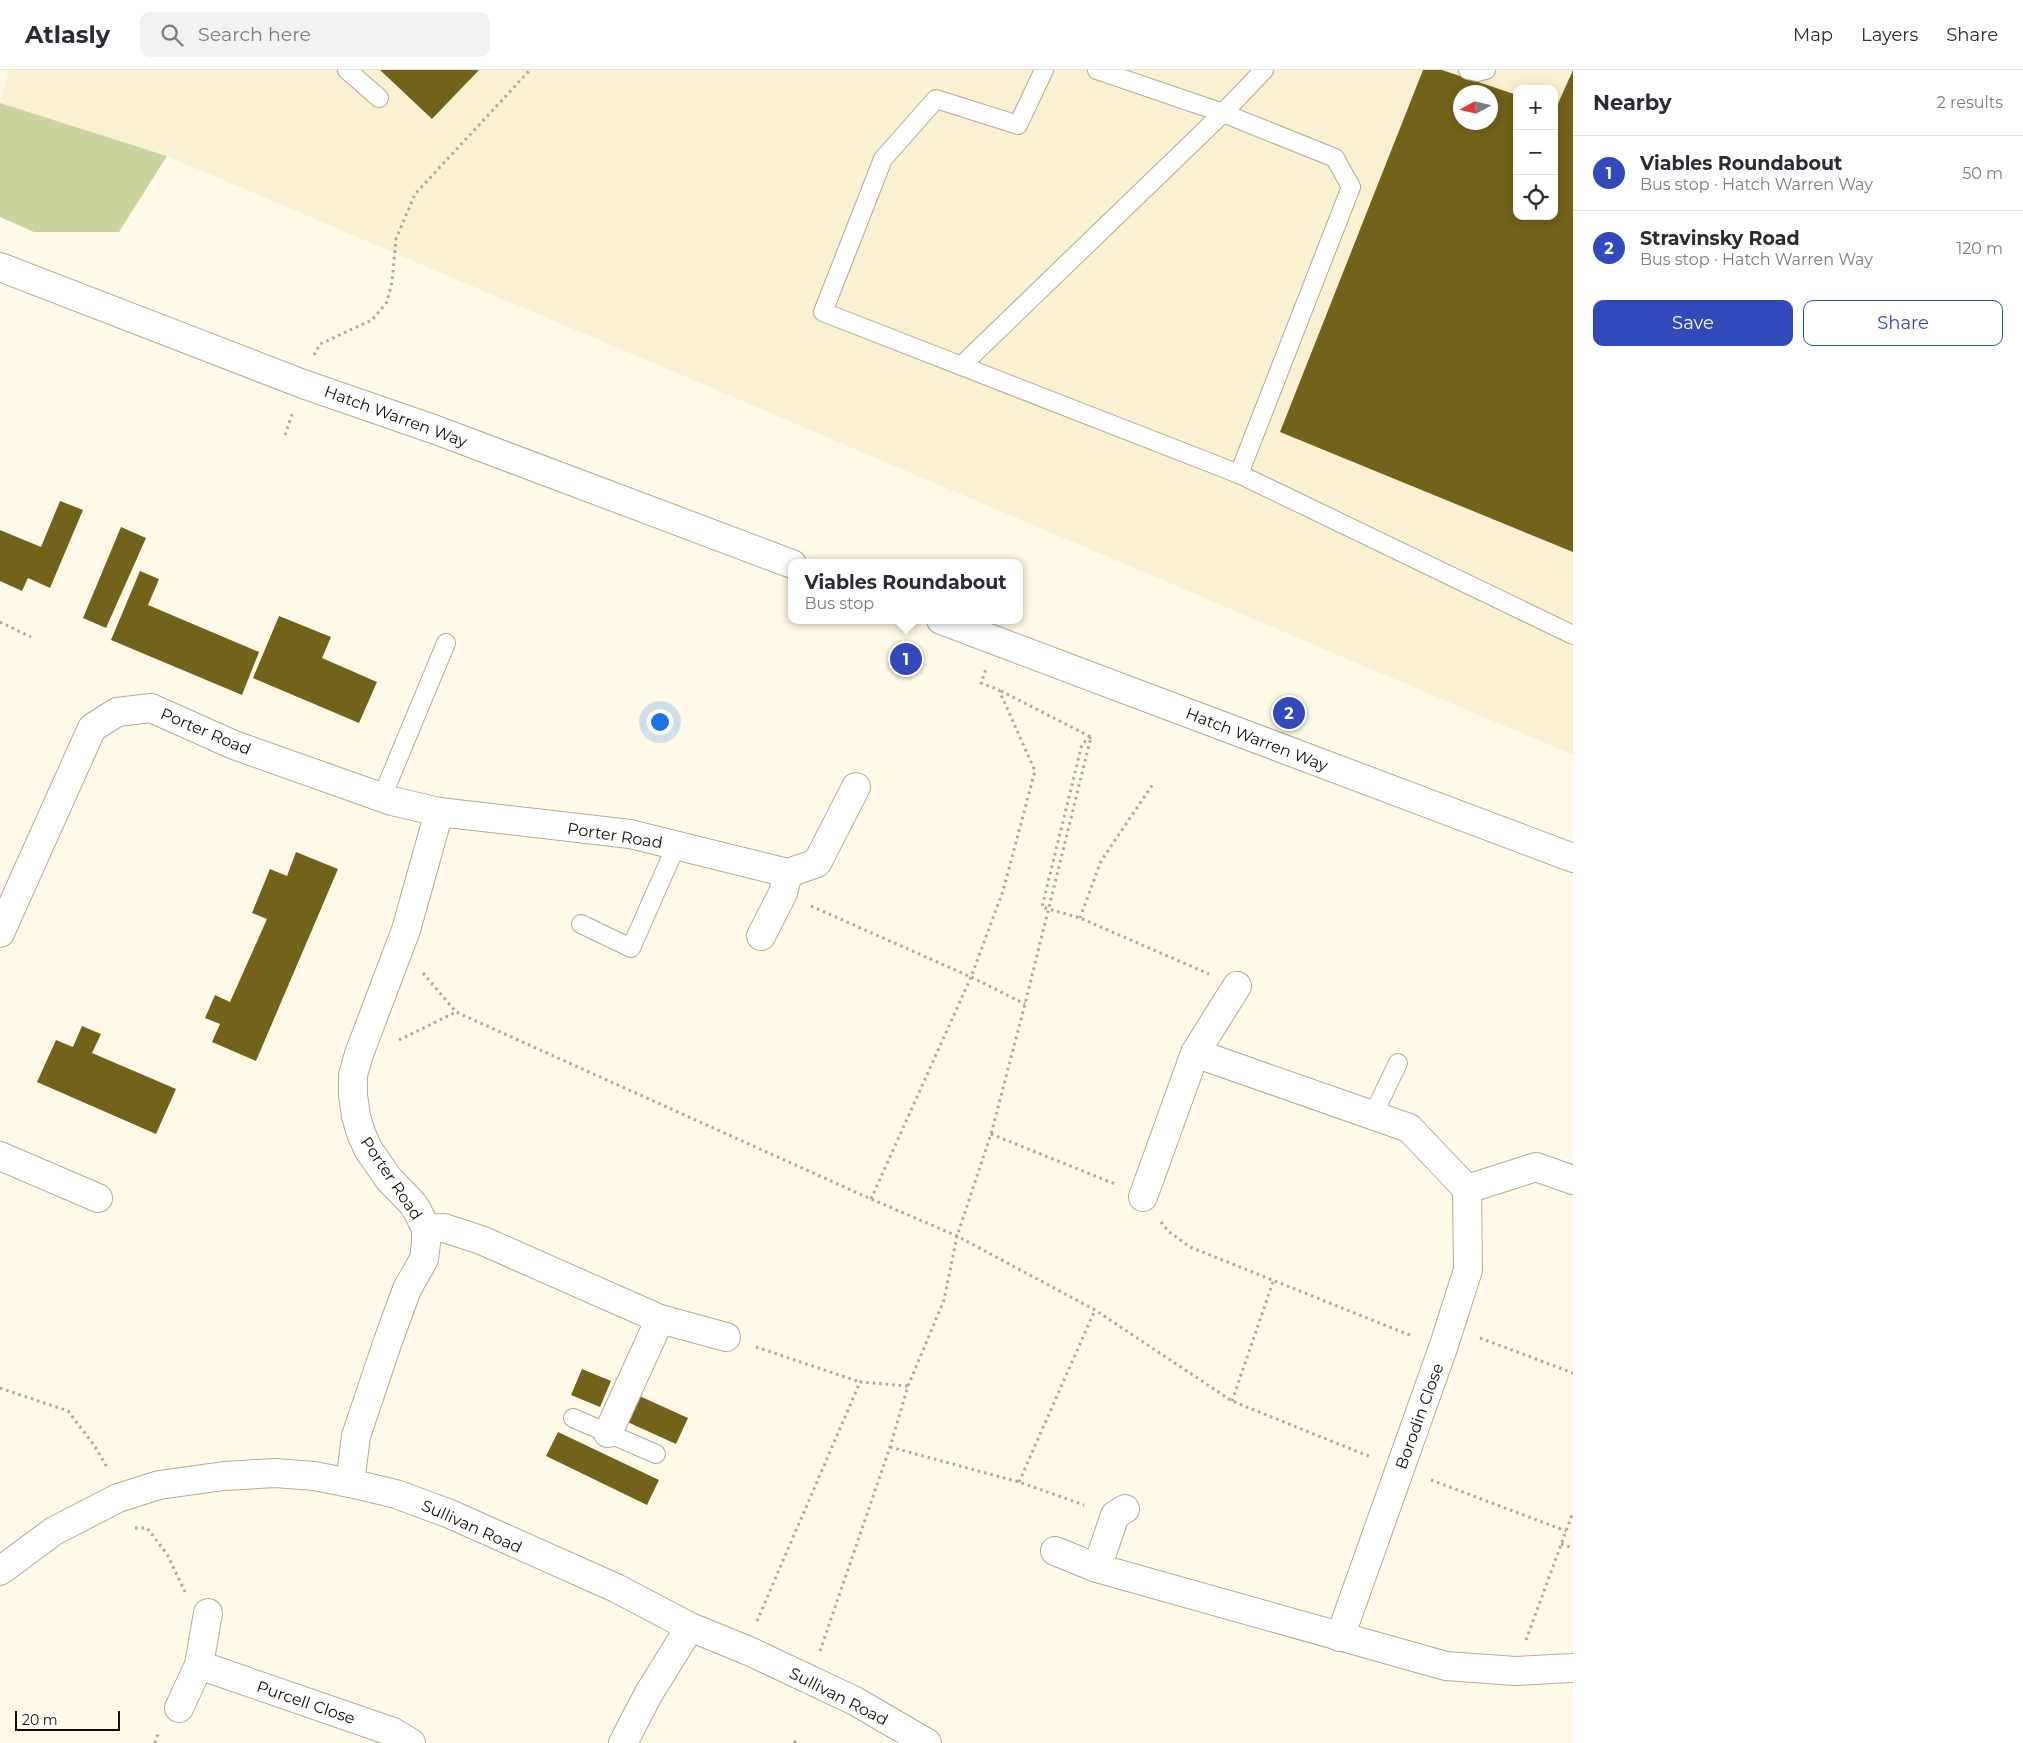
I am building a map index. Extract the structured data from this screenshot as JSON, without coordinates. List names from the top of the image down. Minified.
{"streets":{"street":["Hatch Warren Way","Porter Road","Borodin Close","Sullivan Road","Purcell Close"]},"crossings":[["Porter Road","Sullivan Road"]],"scale_bar":"20 m","north":"left","page":{"header":"Atlasly","search":"Search here","nav":["Map","Layers","Share"],"heading":["Nearby","2 results"],"map_buttons":["+","−"],"list":[{"mark":"1","name":"Viables Roundabout","note":"Bus stop · Hatch Warren Way","value":"50 m"},{"mark":"2","name":"Stravinsky Road","note":"Bus stop · Hatch Warren Way","value":"120 m"}],"buttons":["Save","Share"],"popup":["Viables Roundabout","Bus stop"],"pins":["1","2"],"scale":"20 m"}}
